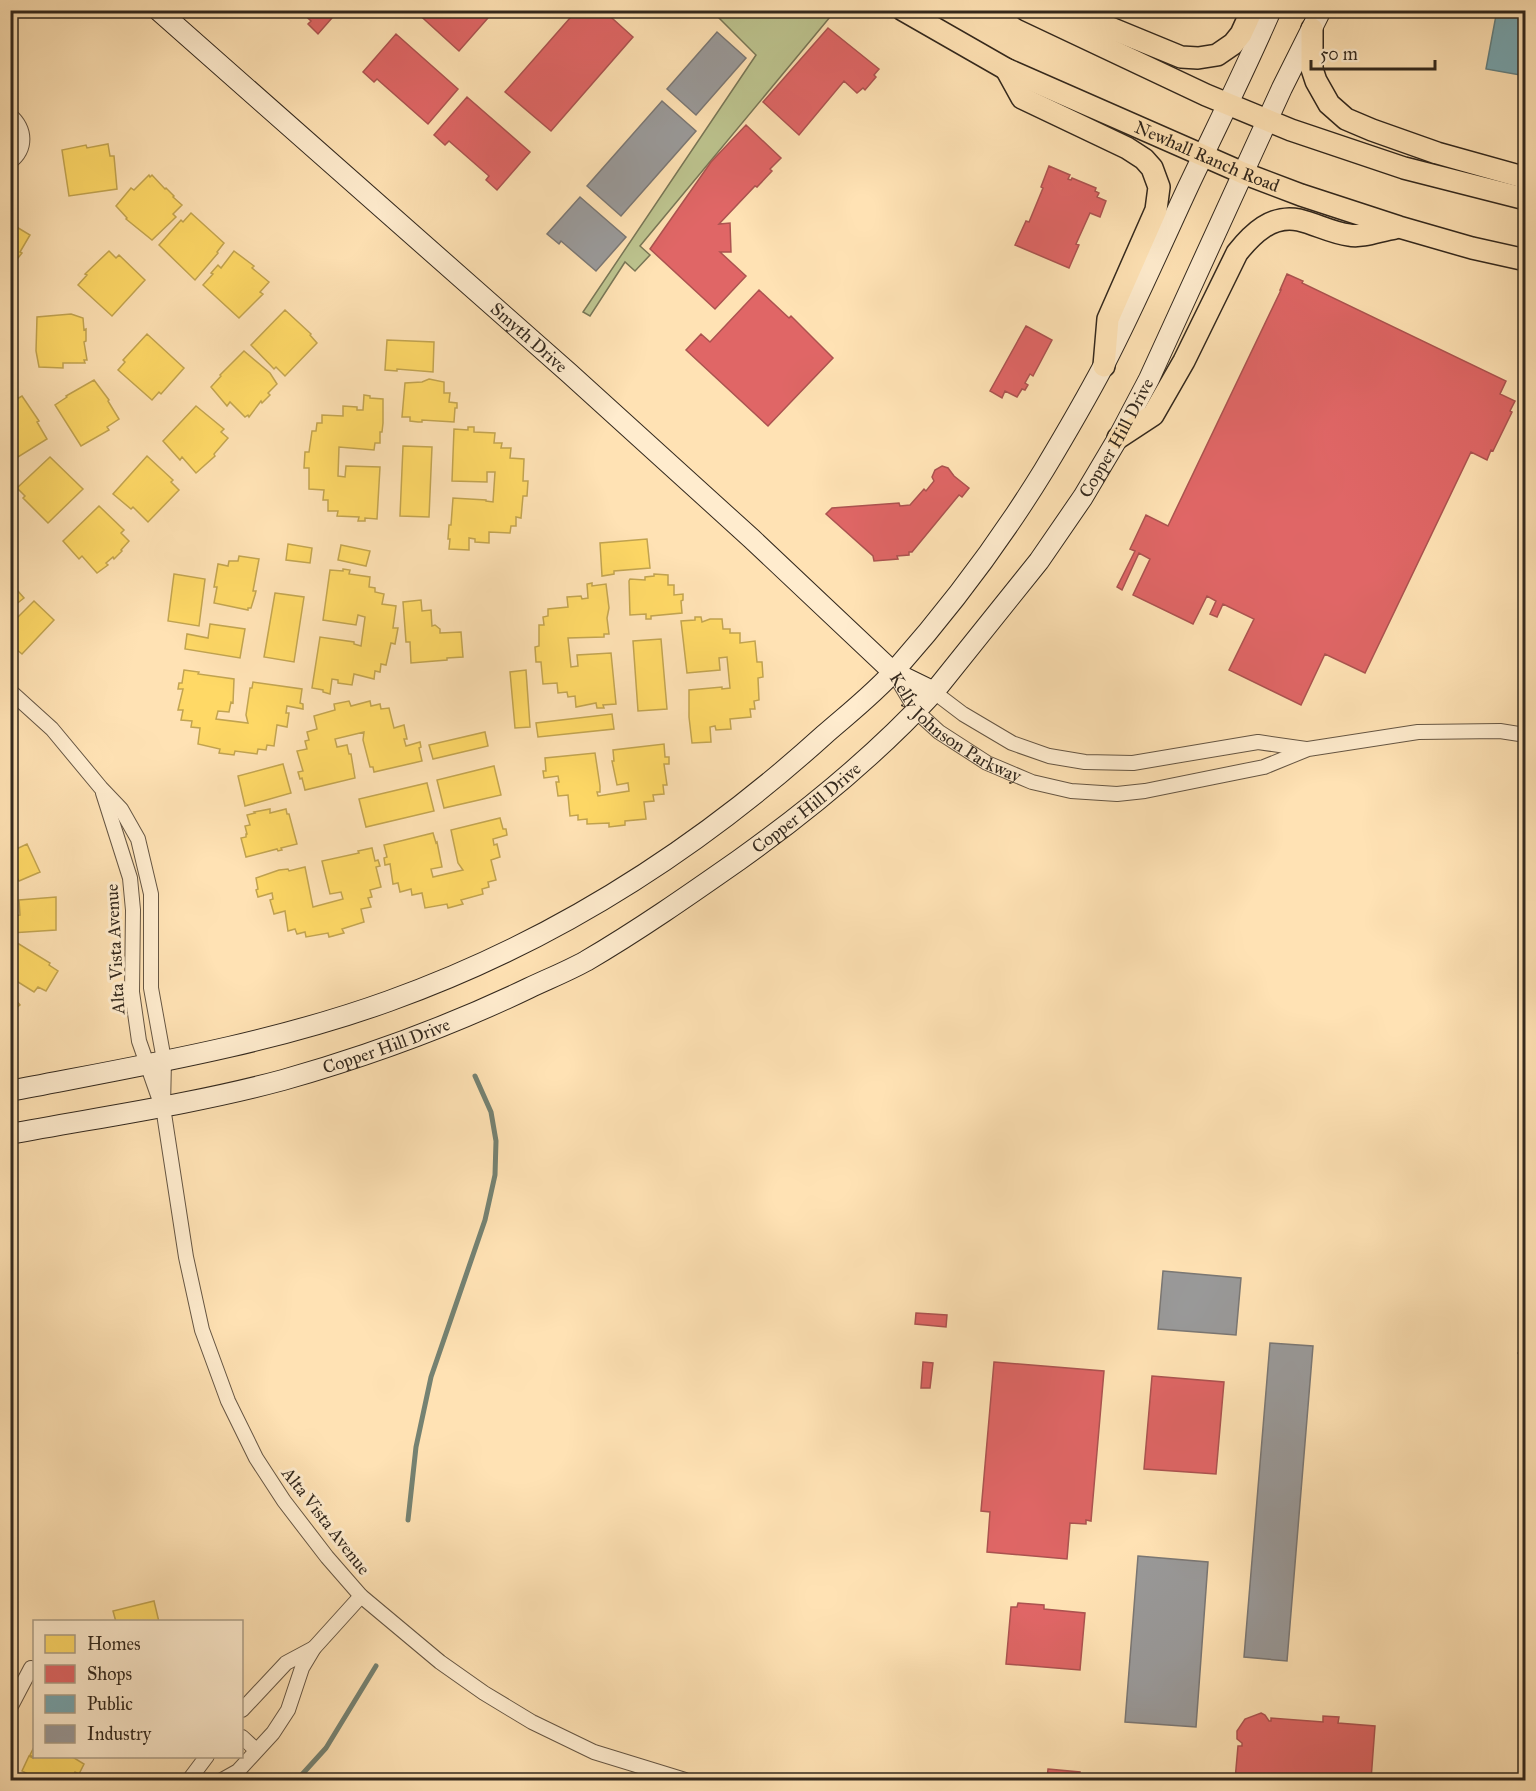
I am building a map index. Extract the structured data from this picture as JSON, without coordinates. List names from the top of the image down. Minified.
{"streets":{"main road":["Newhall Ranch Road","Smyth Drive","Copper Hill Drive","Kelly Johnson Parkway"],"street":["Alta Vista Avenue"]},"crossings":[["Newhall Ranch Road","Copper Hill Drive"],["Smyth Drive","Kelly Johnson Parkway"],["Copper Hill Drive","Kelly Johnson Parkway"],["Copper Hill Drive","Alta Vista Avenue"]],"legend":["Homes","Shops","Public","Industry"],"scale_bar":"50 m"}
